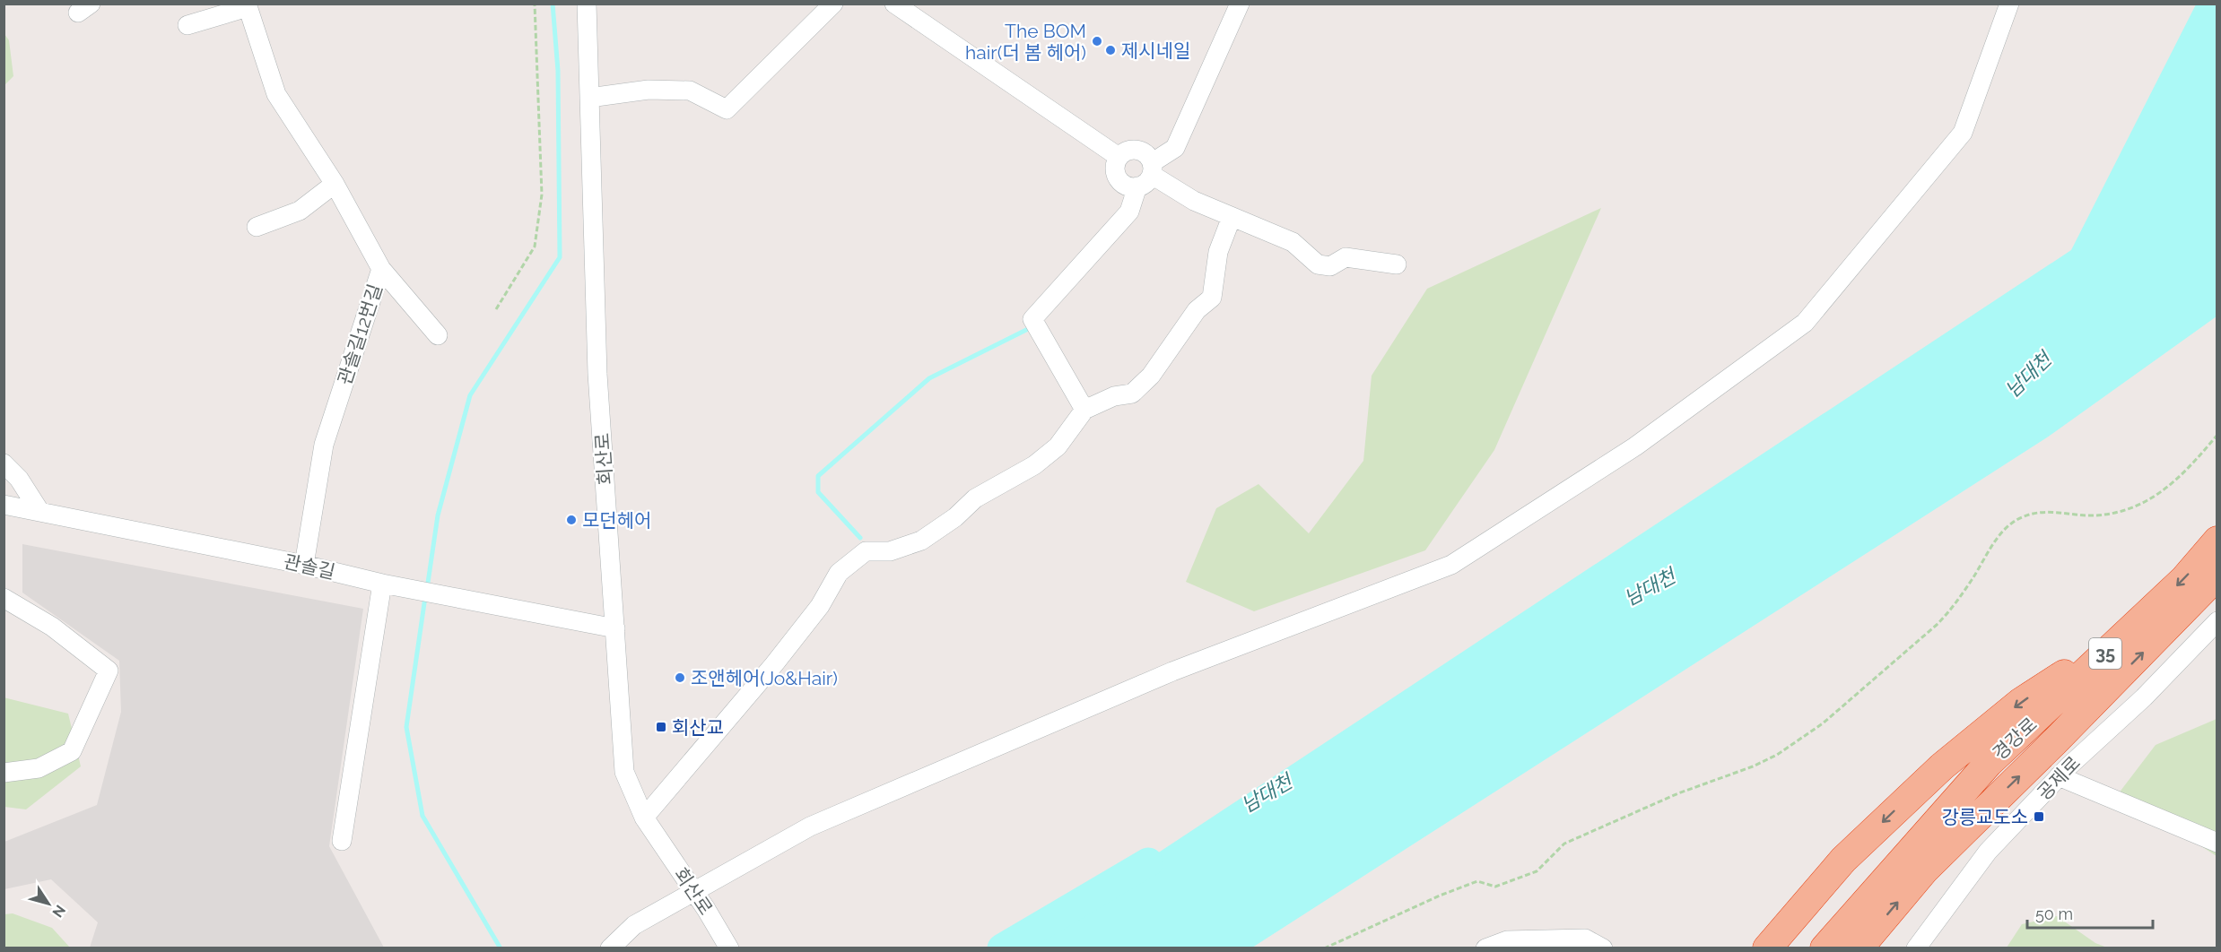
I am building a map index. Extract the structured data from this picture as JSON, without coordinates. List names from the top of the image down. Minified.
{"streets":{"highway":["35","경강로"],"street":["관솔길12번길","회산로","관솔길","공제로"]},"crossings":[["관솔길12번길","관솔길"],["회산로","관솔길"]],"water":["남대천"],"places":{"other":["The BOM hair(더 봄 헤어)","제시네일","모던헤어","조앤헤어(Jo&Hair)"],"transit":["회산교","강릉교도소"]},"scale_bar":"50 m","north":"bottom right"}
